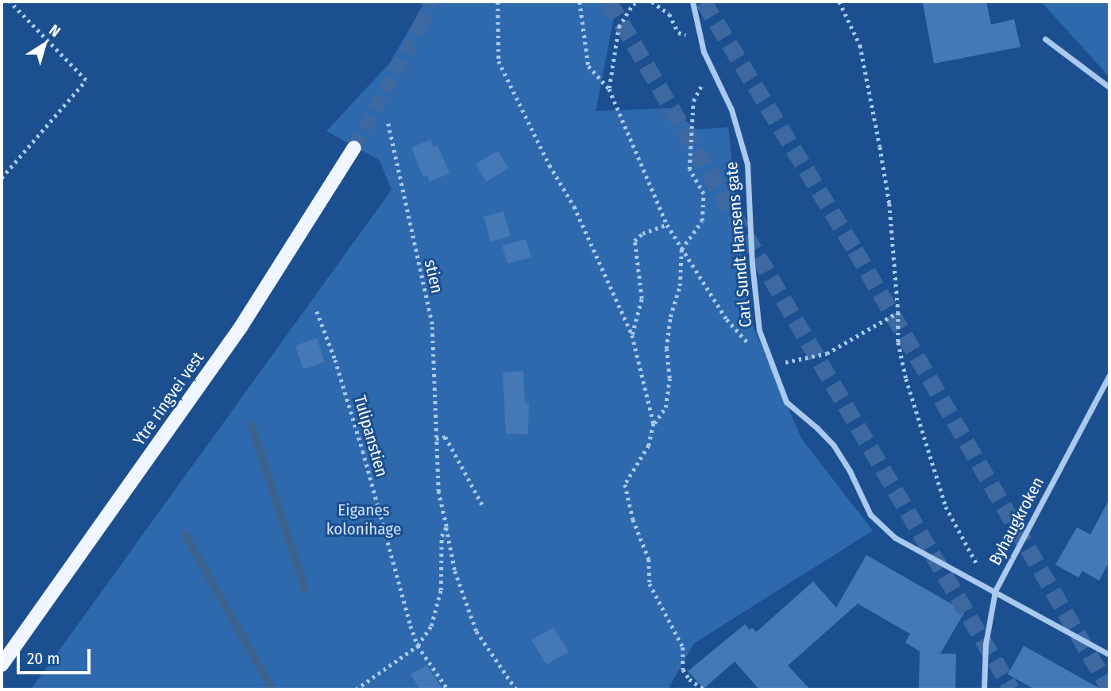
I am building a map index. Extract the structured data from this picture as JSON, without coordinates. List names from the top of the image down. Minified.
{"streets":{"main road":["Ytre ringvei vest"],"street":["Carl Sundt Hansens gate","Byhaugkroken"],"path":["stien","Tulipanstien"]},"crossings":[["Carl Sundt Hansens gate","Byhaugkroken"],["stien","Tulipanstien"]],"parks":["Eiganes kolonihage"],"scale_bar":"20 m","north":"top right"}
